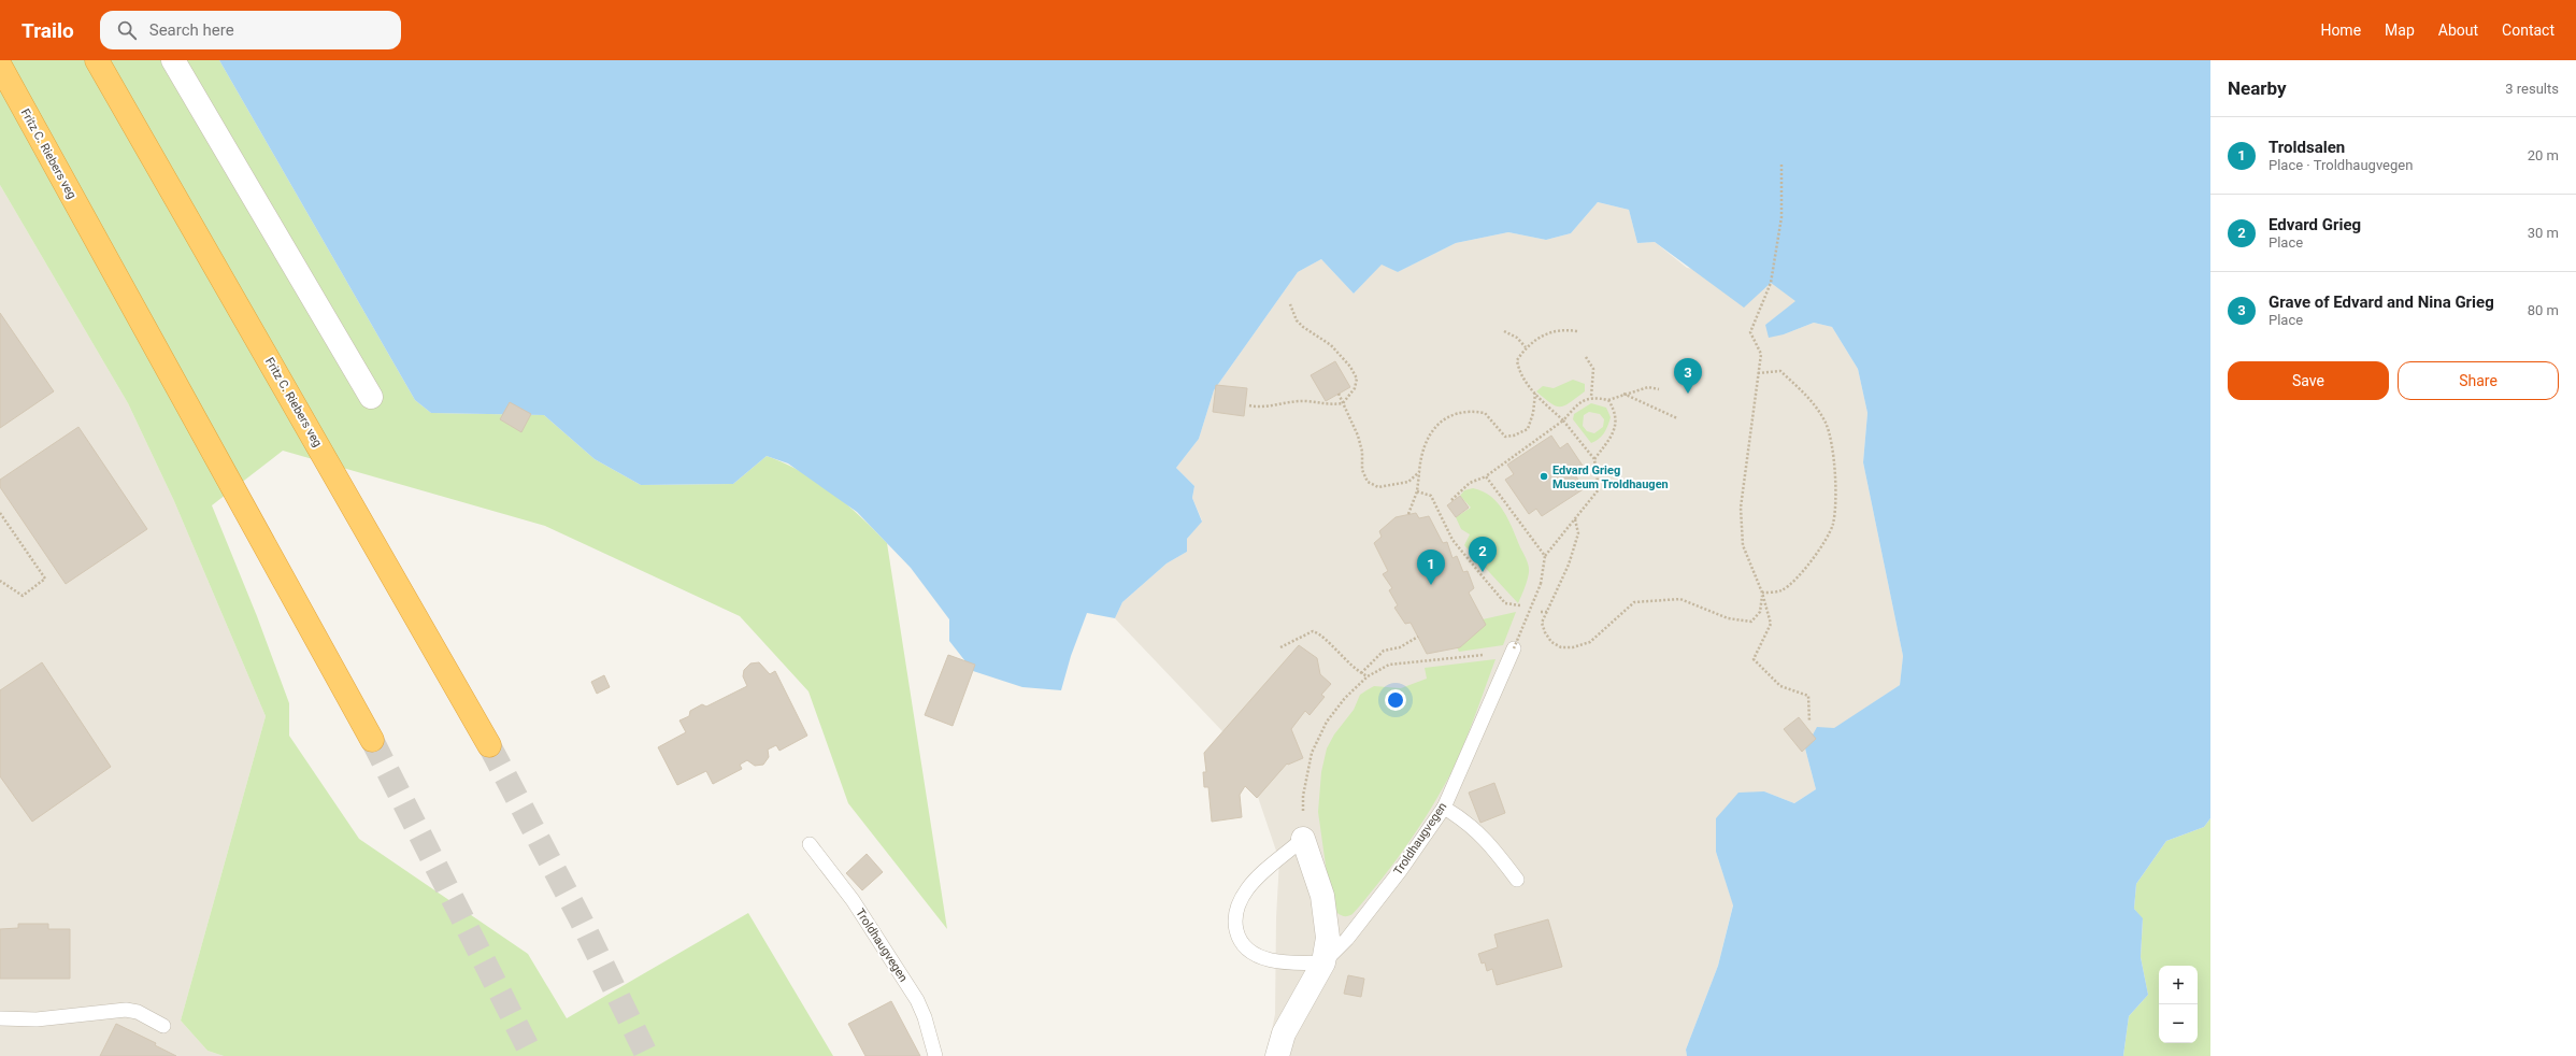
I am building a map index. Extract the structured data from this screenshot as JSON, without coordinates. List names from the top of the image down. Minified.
{"streets":{"highway":["Fritz C. Riebers veg"],"street":["Troldhaugvegen"]},"places":["Edvard Grieg Museum Troldhaugen"],"page":{"header":"Trailo","search":"Search here","nav":["Home","Map","About","Contact"],"heading":["Nearby","3 results"],"list":[{"mark":"1","name":"Troldsalen","note":"Place · Troldhaugvegen","value":"20 m"},{"mark":"2","name":"Edvard Grieg","note":"Place","value":"30 m"},{"mark":"3","name":"Grave of Edvard and Nina Grieg","note":"Place","value":"80 m"}],"buttons":["Save","Share"],"pins":["3","2","1"],"map_buttons":["+","−"]}}
